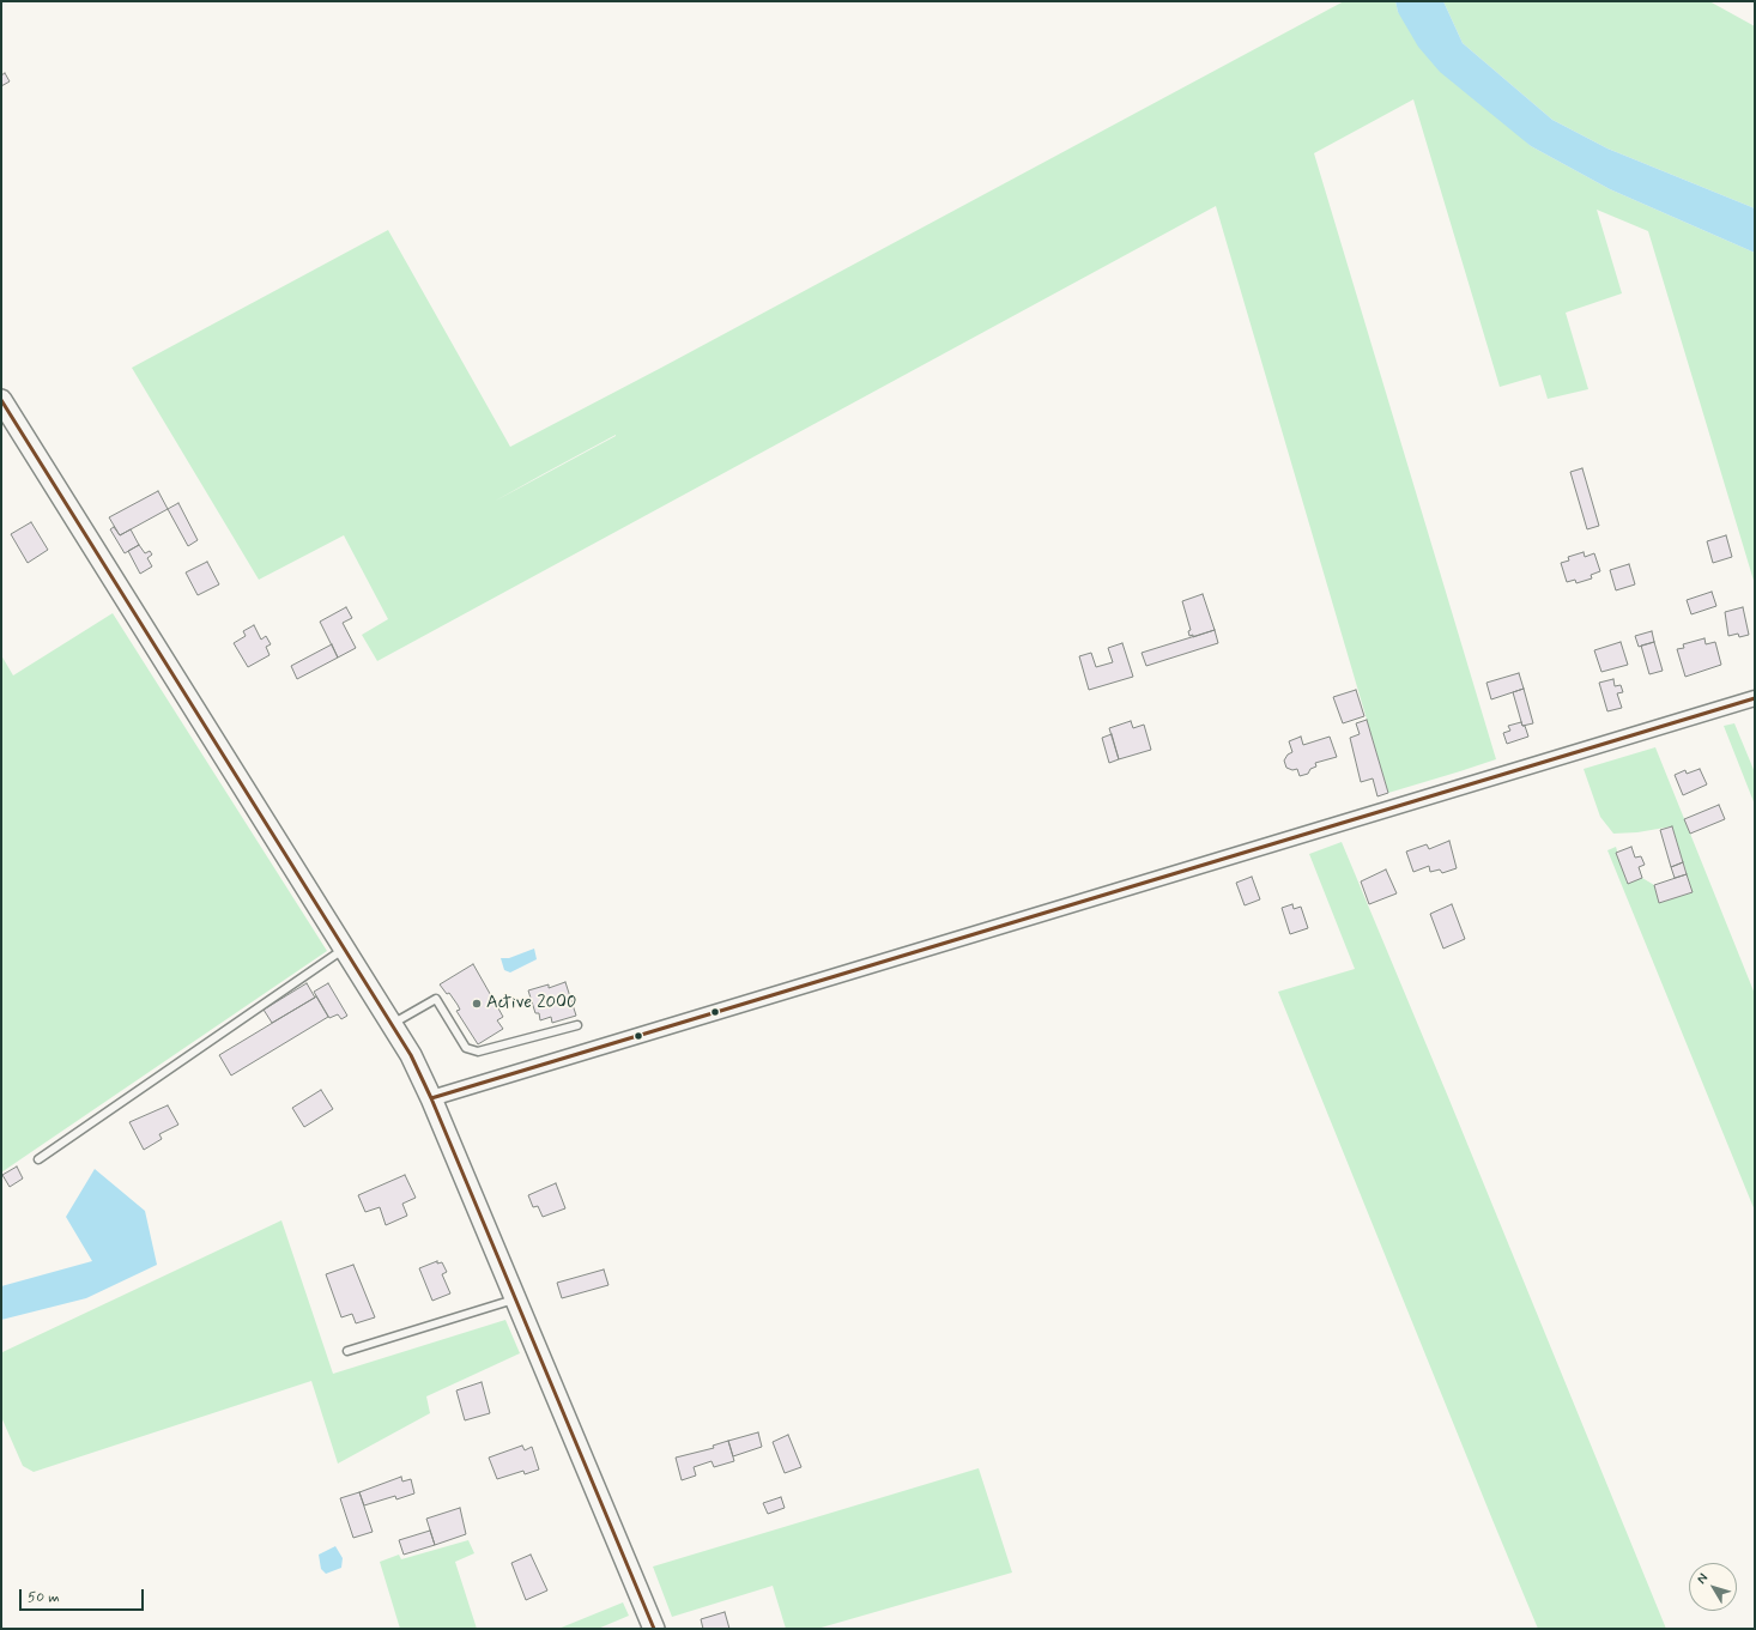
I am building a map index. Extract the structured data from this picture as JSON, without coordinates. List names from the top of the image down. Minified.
{"places":["Active 2000"],"scale_bar":"50 m","north":"top left"}
